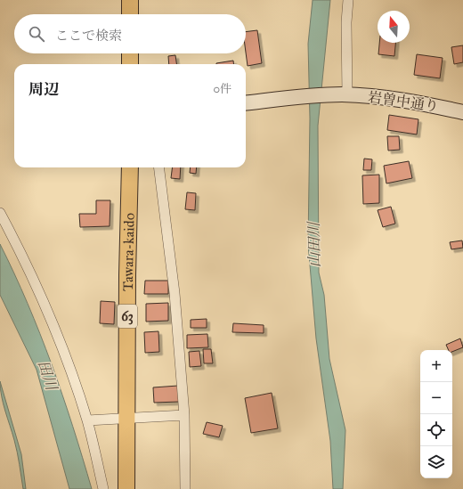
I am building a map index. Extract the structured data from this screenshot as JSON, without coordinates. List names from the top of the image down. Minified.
{"streets":{"main road":["Tawara-kaido","63"],"street":["岩曽中通り"]},"water":["山田川","田川"],"north":"top","page":{"search":"ここで検索","heading":["周辺","0件"],"map_buttons":["+","−"]}}
